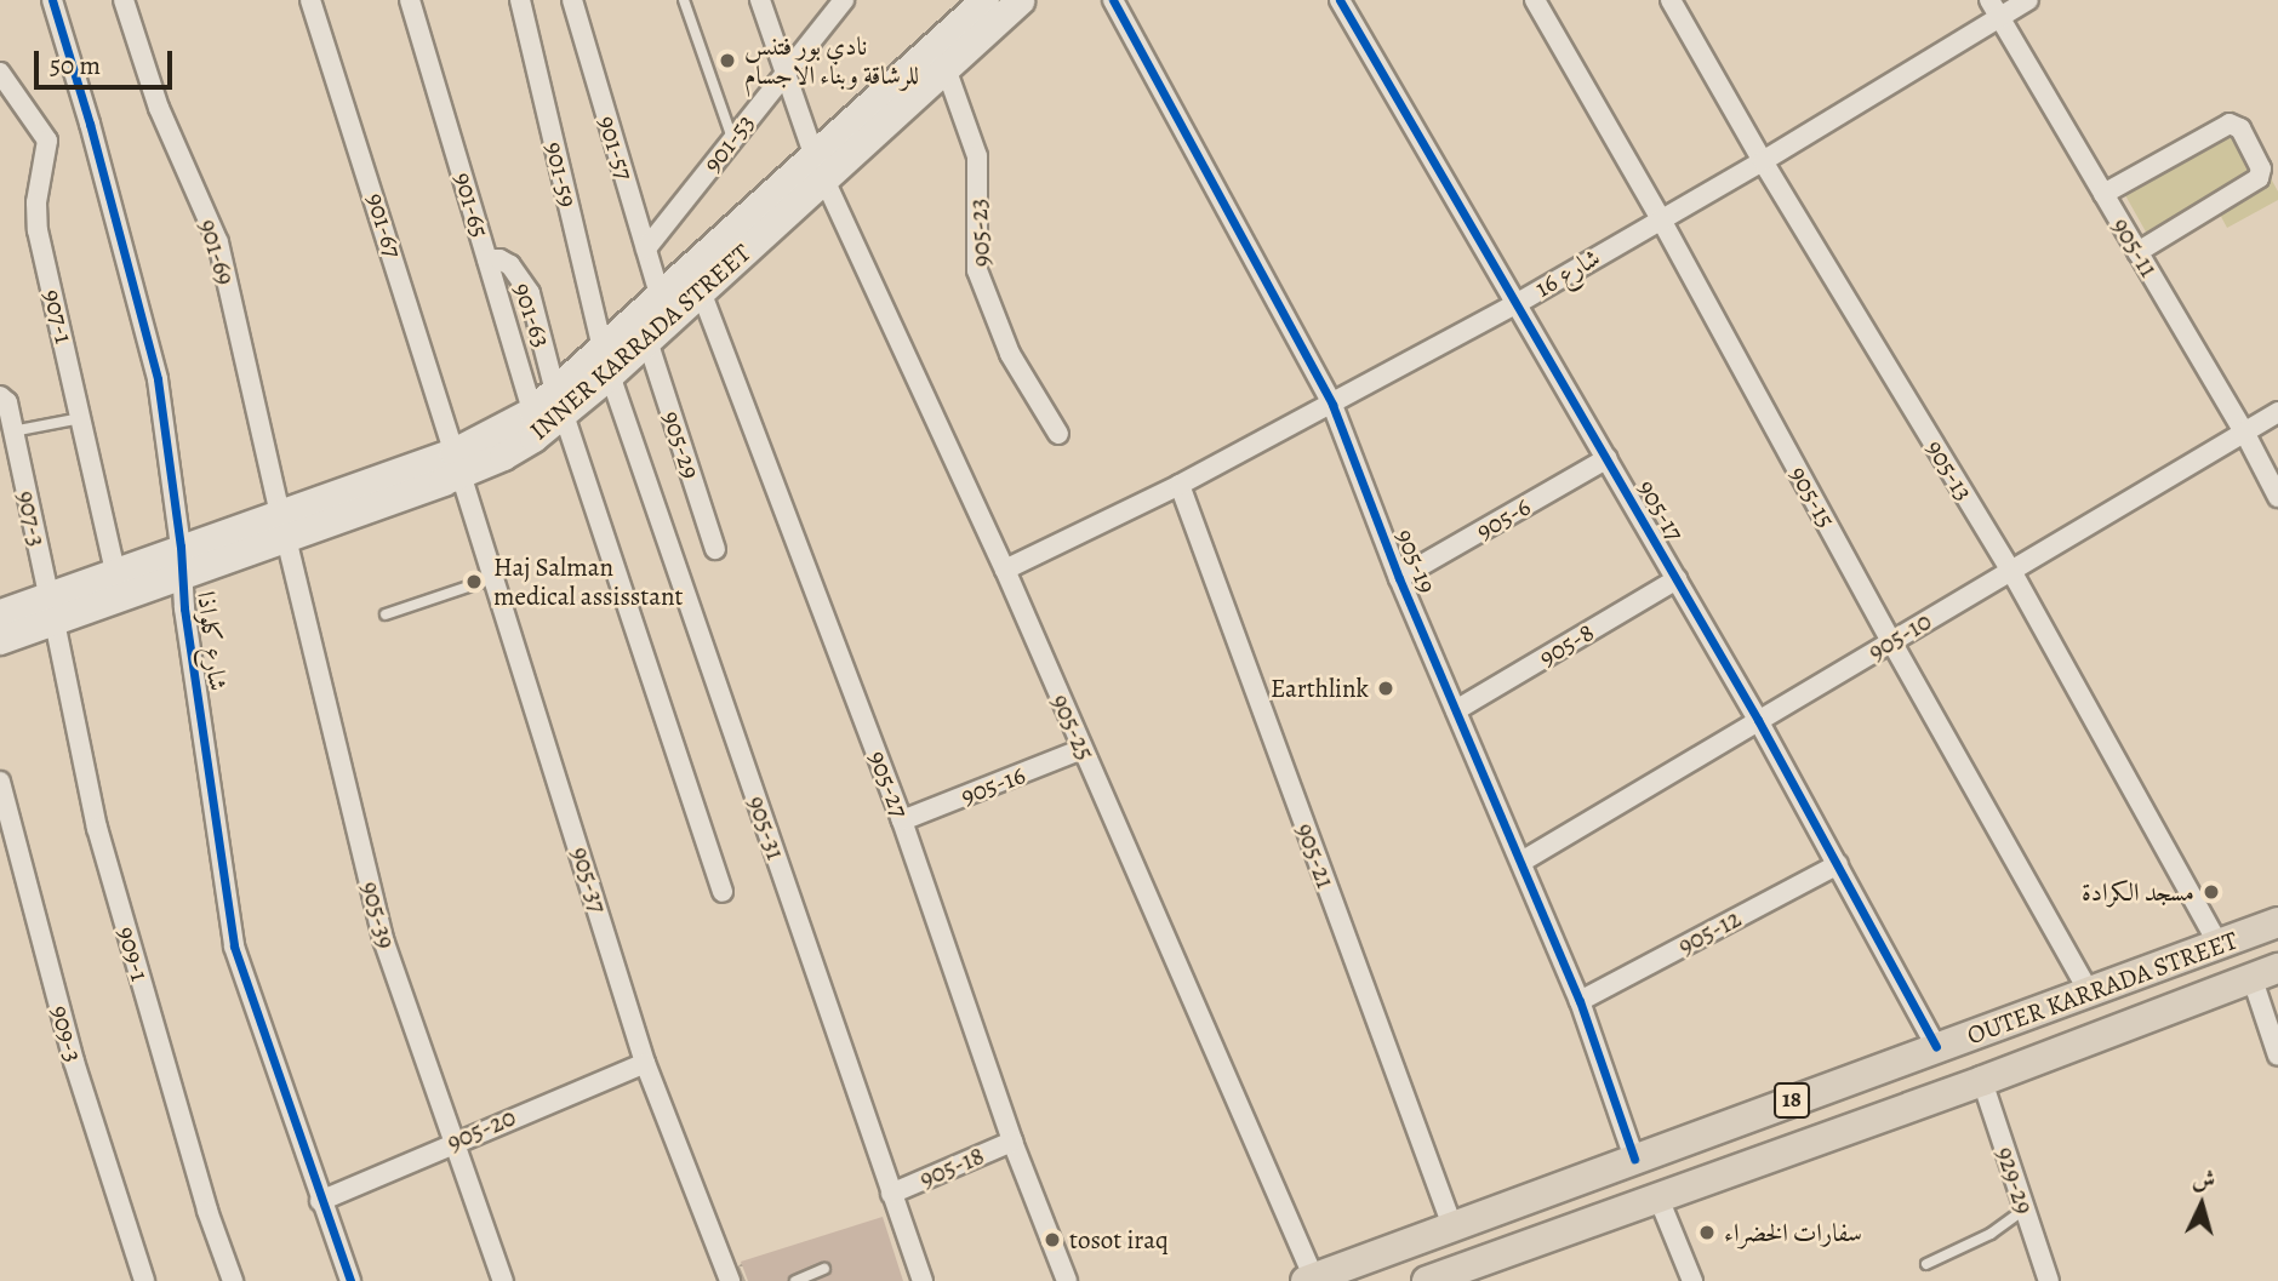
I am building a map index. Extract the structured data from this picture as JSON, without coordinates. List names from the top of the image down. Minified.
{"streets":{"main road":["INNER KARRADA STREET","OUTER KARRADA STREET","18"],"street":["901-53","901-57","901-59","901-65","901-67","905-23","905-11","901-69","شارع 16","901-63","907-1","905-29","905-13","905-15","905-17","907-3","905-6","905-19","905-10","شارع كلواذا","905-8","905-25","905-27","905-16","905-31","905-21","905-37","905-39","905-12","909-1","909-3","905-20","905-18","929-29"]},"crossings":[["901-53","901-57"],["901-53","905-25"],["901-57","INNER KARRADA STREET"],["901-59","INNER KARRADA STREET"],["901-59","905-31"],["901-65","901-63"],["901-65","INNER KARRADA STREET"],["901-67","INNER KARRADA STREET"],["901-67","905-37"],["905-23","INNER KARRADA STREET"],["905-11","شارع 16"],["905-11","905-10"],["901-69","INNER KARRADA STREET"],["901-69","905-39"],["شارع 16","905-13"],["شارع 16","905-15"],["شارع 16","905-17"],["شارع 16","905-19"],["شارع 16","905-25"],["شارع 16","905-21"],["901-63","INNER KARRADA STREET"],["907-1","INNER KARRADA STREET"],["INNER KARRADA STREET","905-29"],["INNER KARRADA STREET","907-3"],["INNER KARRADA STREET","شارع كلواذا"],["INNER KARRADA STREET","905-25"],["INNER KARRADA STREET","905-27"],["INNER KARRADA STREET","905-31"],["INNER KARRADA STREET","905-37"],["INNER KARRADA STREET","905-39"],["INNER KARRADA STREET","909-1"],["905-13","905-10"],["905-13","OUTER KARRADA STREET"],["905-15","905-10"],["905-15","OUTER KARRADA STREET"],["905-17","905-6"],["905-17","905-10"],["905-17","905-8"],["905-17","905-12"],["905-17","OUTER KARRADA STREET"],["905-6","905-19"],["905-19","905-10"],["905-19","905-8"],["905-19","905-12"],["905-19","OUTER KARRADA STREET"],["شارع كلواذا","905-20"],["905-25","905-16"],["905-25","OUTER KARRADA STREET"],["905-27","905-16"],["905-27","905-18"],["905-31","905-18"],["905-21","OUTER KARRADA STREET"],["905-37","905-20"],["905-39","905-20"],["OUTER KARRADA STREET","929-29"]],"places":["نادي بور فتنس للرشاقة وبناء الاجسام","Haj Salman medical assisstant","Earthlink","مسجد الكرادة","سفارات الخضراء","tosot iraq"],"scale_bar":"50 m","north":"top"}
